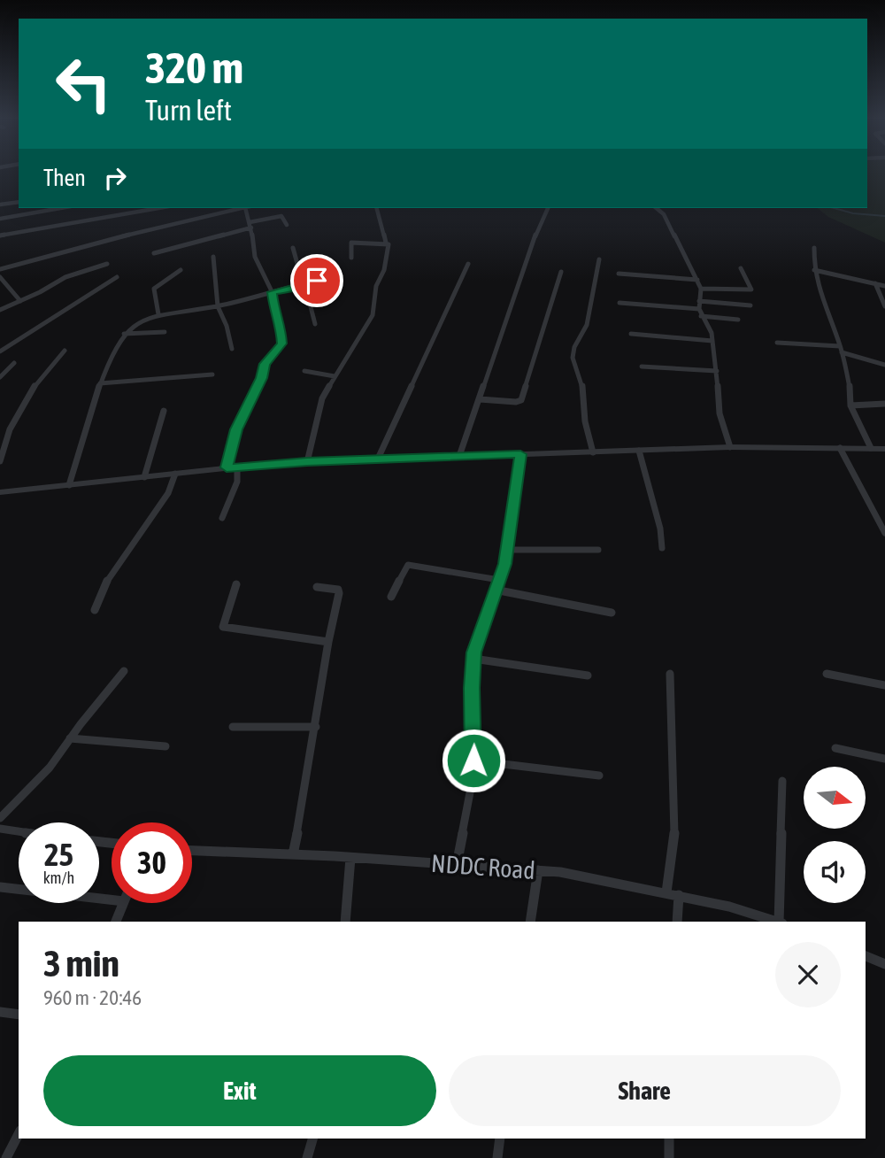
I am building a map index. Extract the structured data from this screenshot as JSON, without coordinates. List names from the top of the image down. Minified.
{"streets":{"street":["NDDC Road"]},"north":"right","page":{"turn":["320 m","Turn left"],"then":"Then","speed":"25 km/h","limit":"30","heading":["3 min","960 m · 20:46"],"buttons":["Exit","Share"]}}
